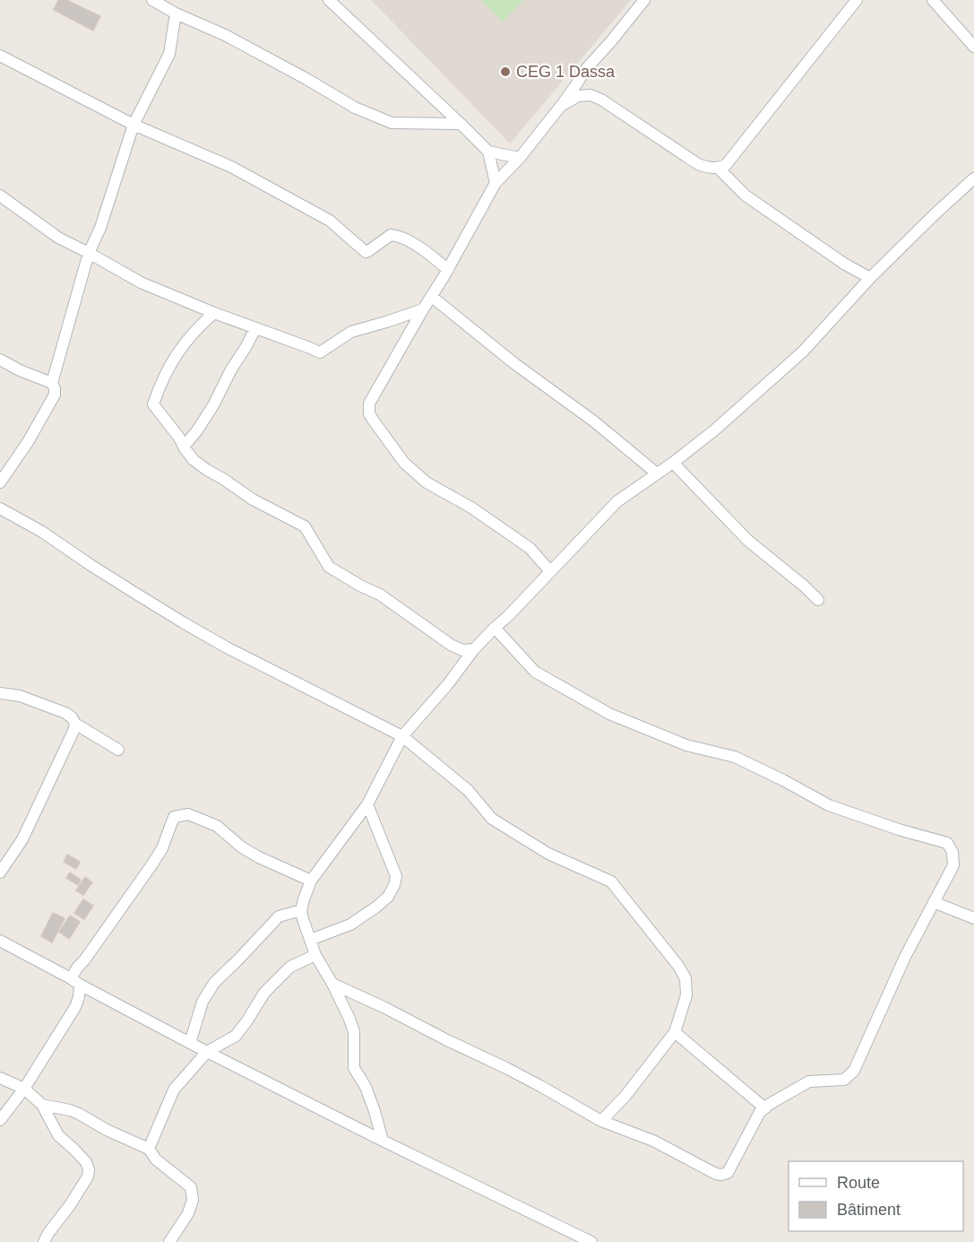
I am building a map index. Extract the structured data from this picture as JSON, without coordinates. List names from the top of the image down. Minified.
{"places":["CEG 1 Dassa"],"legend":["Route","Bâtiment"]}
